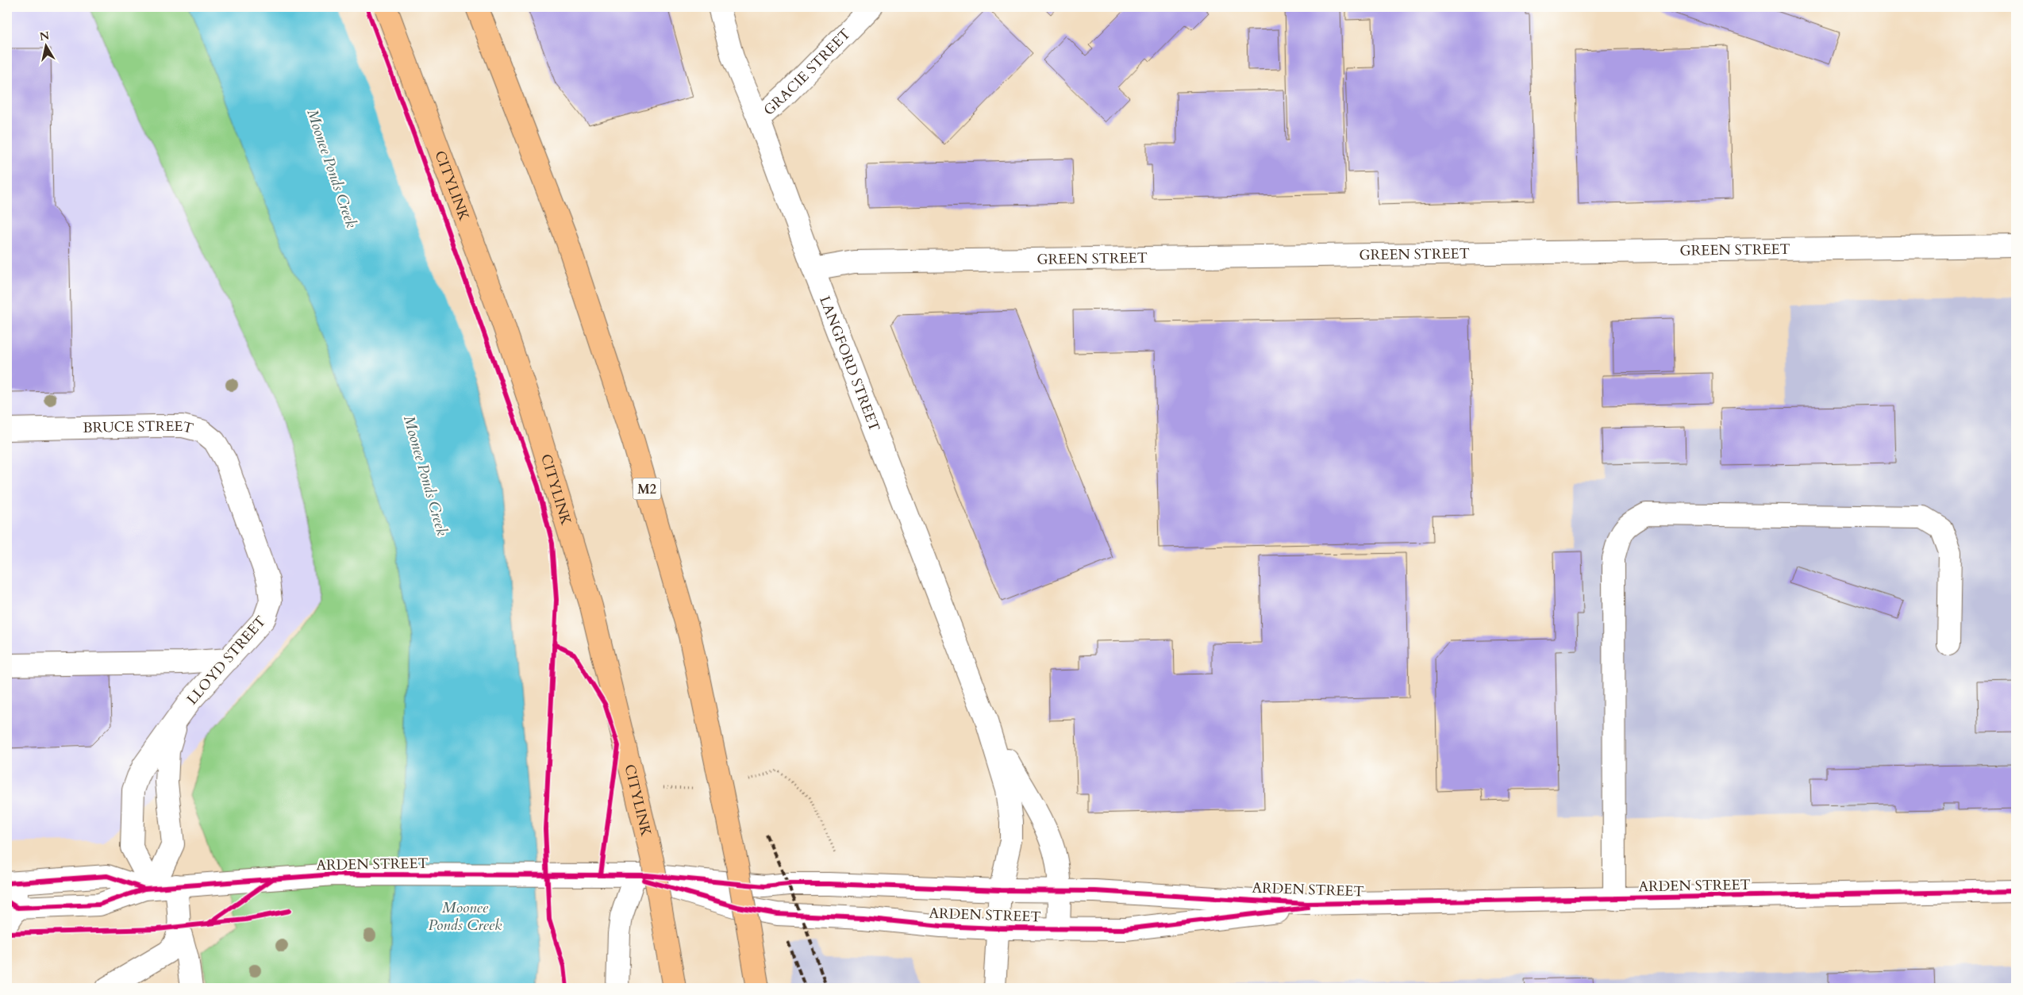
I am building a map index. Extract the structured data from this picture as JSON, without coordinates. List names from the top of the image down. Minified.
{"streets":{"highway":["CITYLINK","M2"],"street":["GRACIE STREET","GREEN STREET","LANGFORD STREET","BRUCE STREET","LLOYD STREET","ARDEN STREET"]},"crossings":[["GRACIE STREET","LANGFORD STREET"],["GREEN STREET","LANGFORD STREET"],["LANGFORD STREET","ARDEN STREET"],["BRUCE STREET","LLOYD STREET"],["LLOYD STREET","ARDEN STREET"]],"water":["Moonee Ponds Creek"],"north":"top"}
